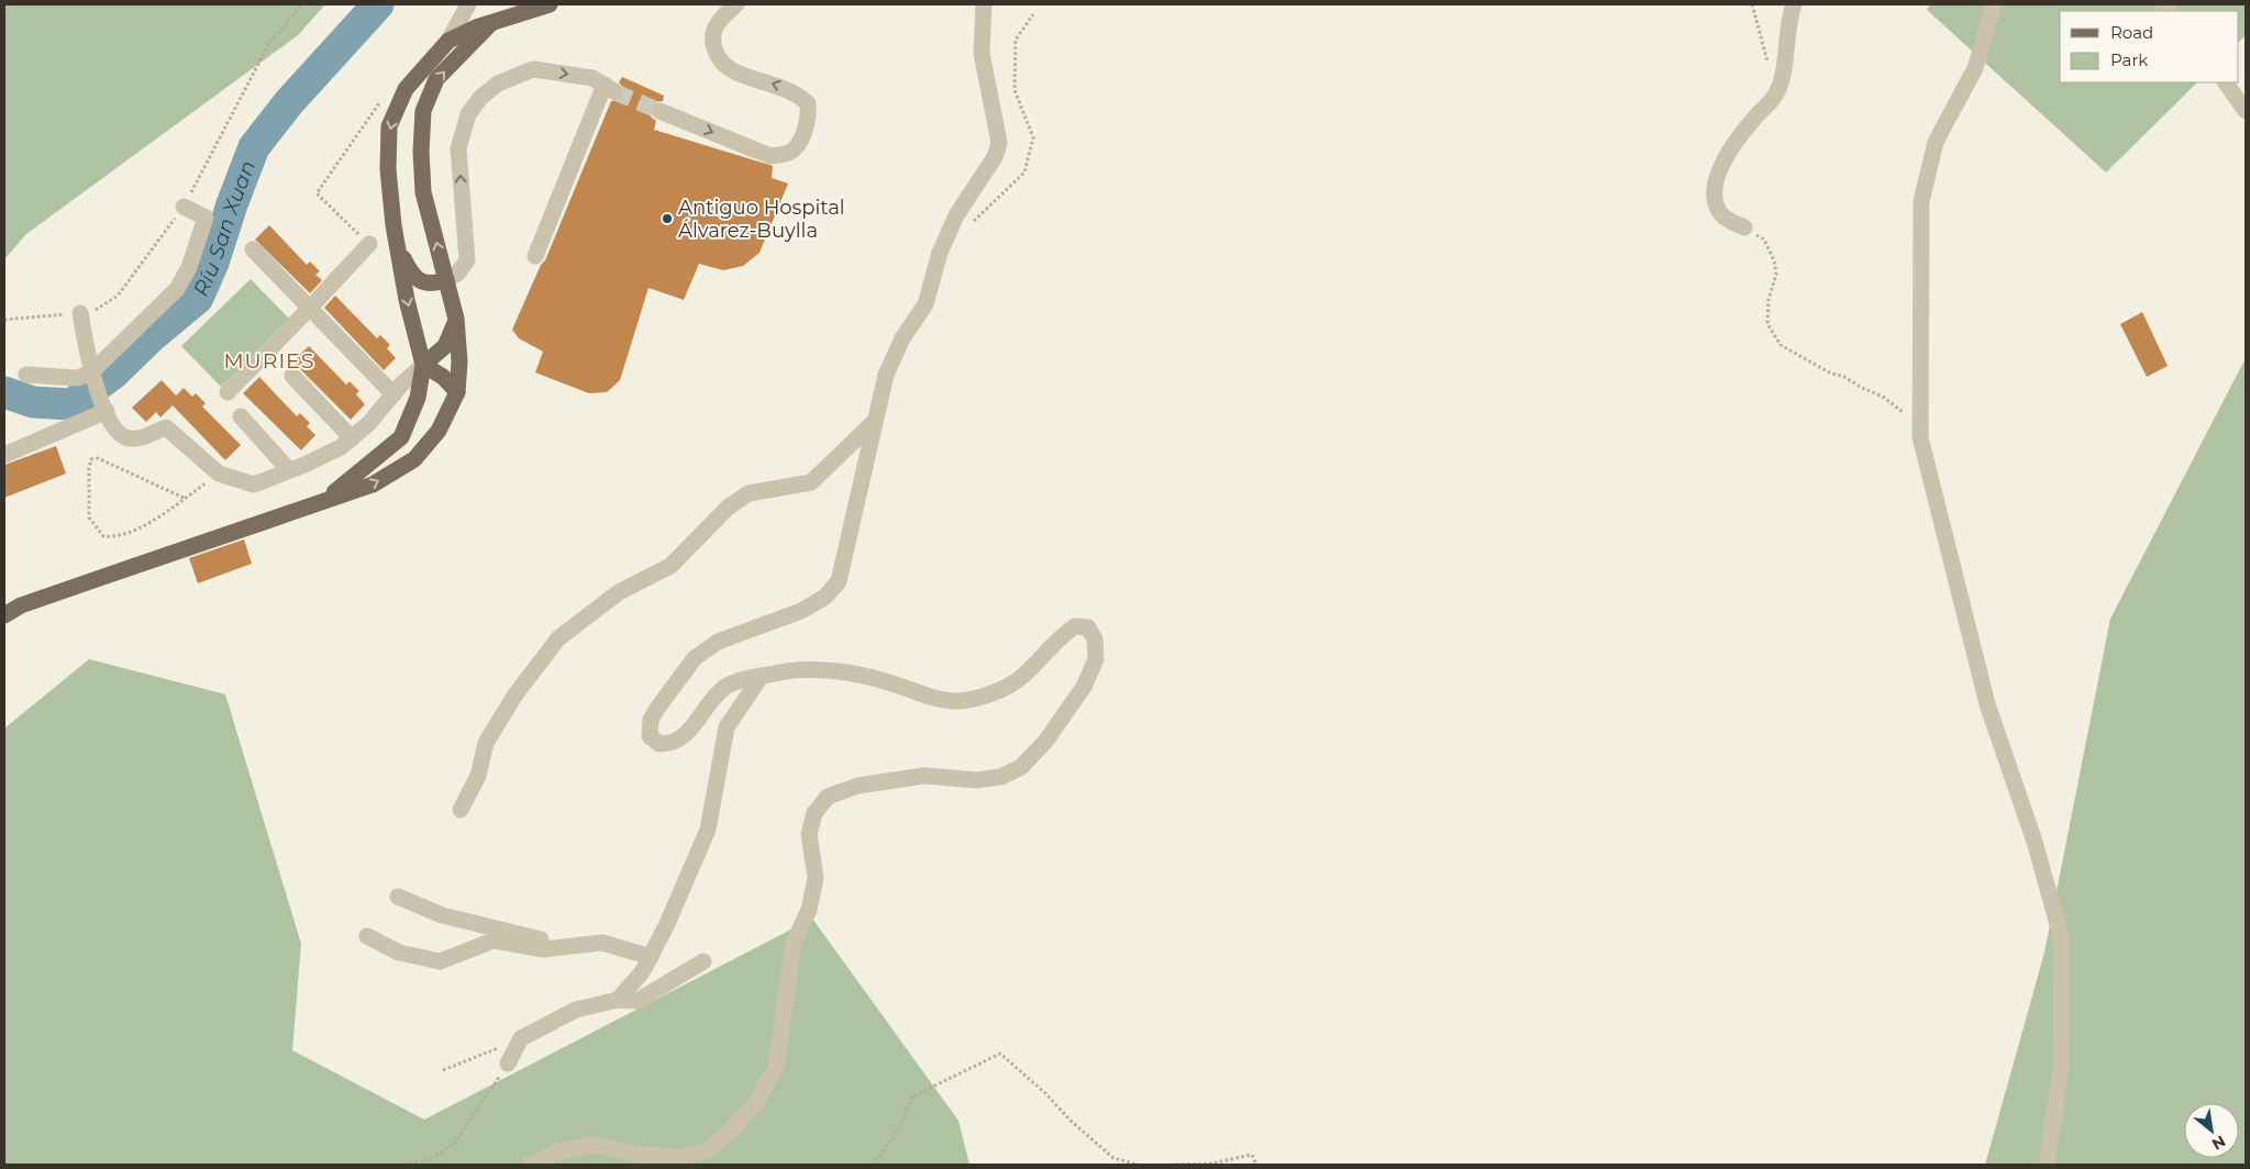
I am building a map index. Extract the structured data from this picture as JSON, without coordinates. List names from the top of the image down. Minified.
{"districts":["MURIES"],"water":["Ríu San Xuan"],"places":["Antiguo Hospital Álvarez-Buylla"],"legend":["Road","Park"],"north":"bottom right"}
